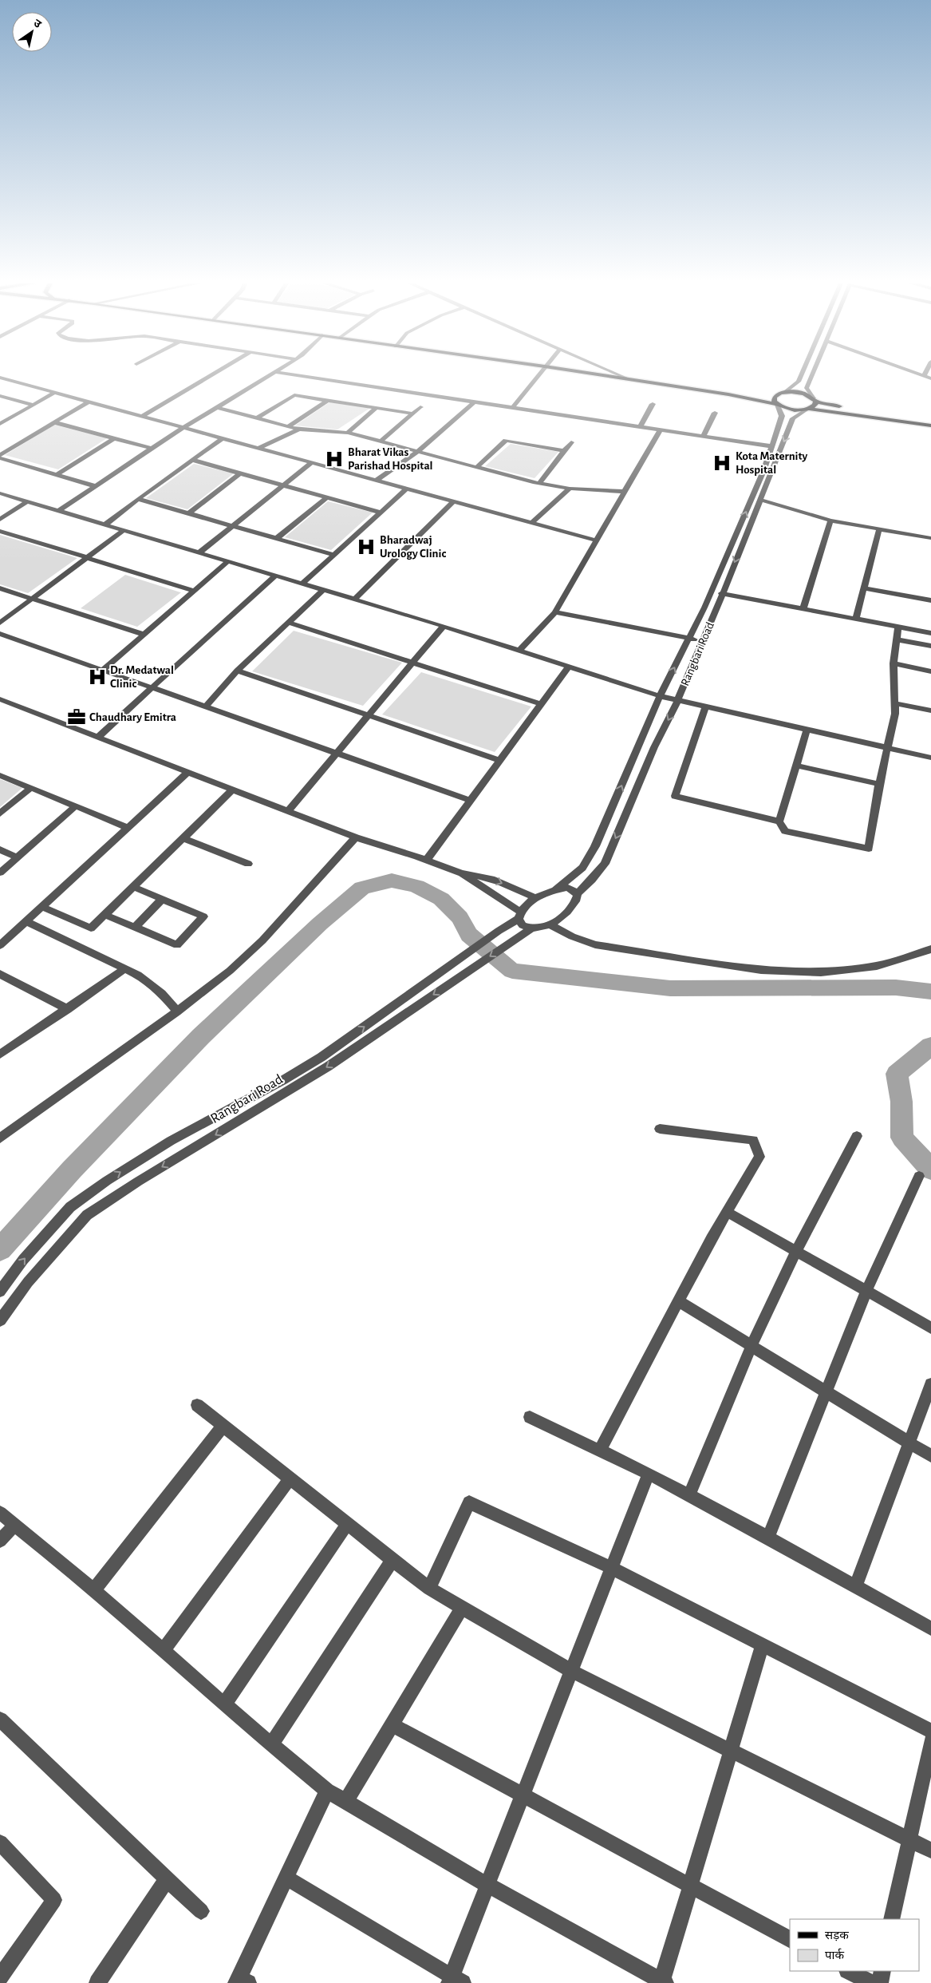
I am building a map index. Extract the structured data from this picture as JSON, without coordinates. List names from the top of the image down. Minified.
{"streets":{"street":["Rangbari Road"]},"places":{"hospital":["Bharat Vikas Parishad Hospital","Kota Maternity Hospital","Bharadwaj Urology Clinic","Dr. Medatwal Clinic"],"office":["Chaudhary Emitra"]},"legend":["सड़क","पार्क"],"north":"top right"}
